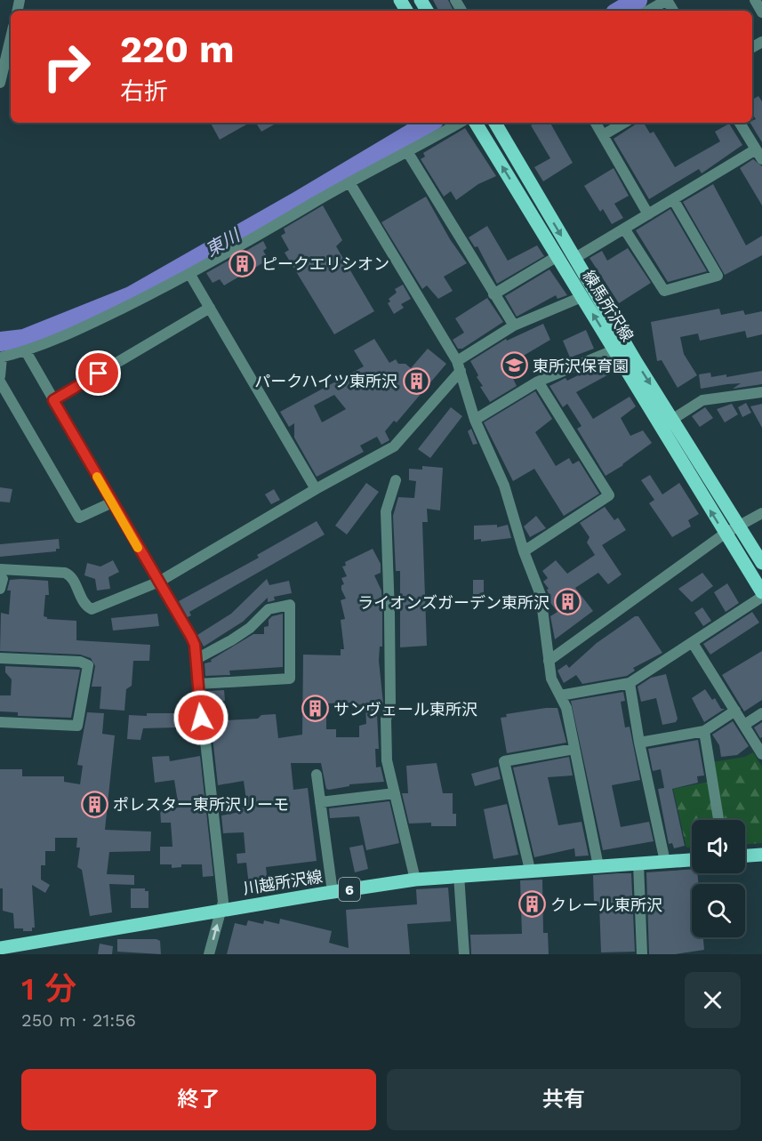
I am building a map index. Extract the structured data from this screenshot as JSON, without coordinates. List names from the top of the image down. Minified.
{"streets":{"main road":["練馬所沢線","川越所沢線","6"]},"water":["東川"],"places":{"building":["ピークエリシオン","パークハイツ東所沢","ライオンズガーデン東所沢","サンヴェール東所沢","ポレスター東所沢リーモ","クレール東所沢"],"school or university":["東所沢保育園"]},"page":{"turn":["220 m","右折"],"heading":["1 分","250 m · 21:56"],"buttons":["終了","共有"]}}
